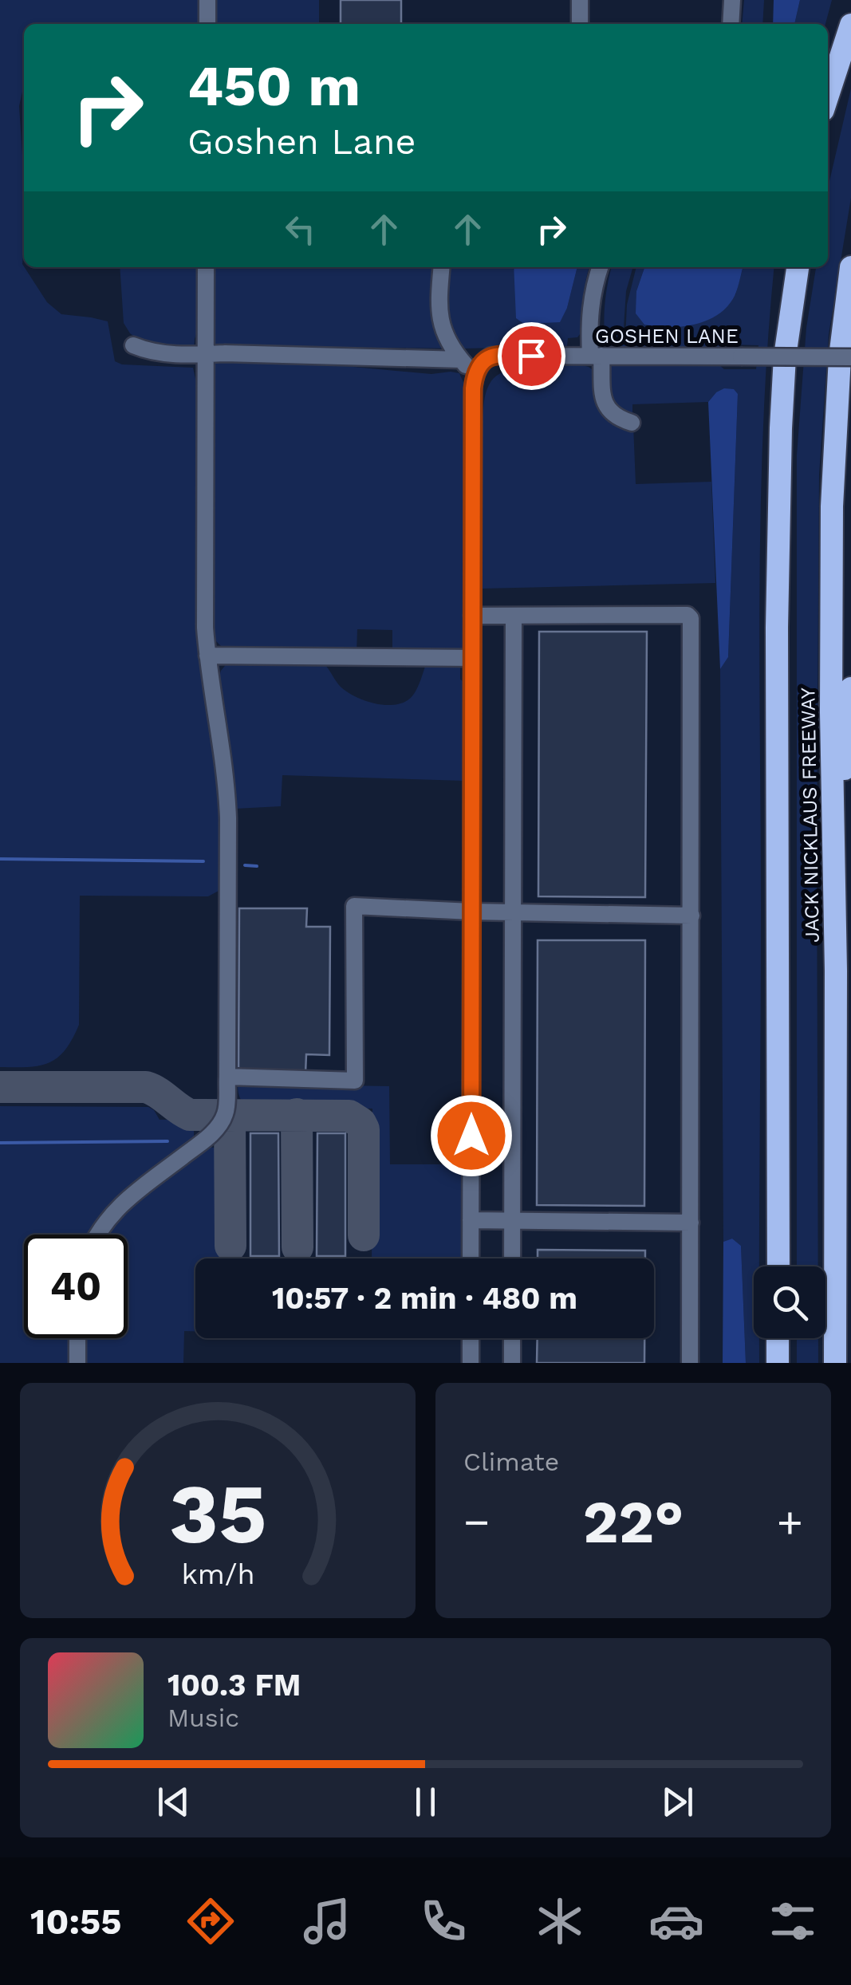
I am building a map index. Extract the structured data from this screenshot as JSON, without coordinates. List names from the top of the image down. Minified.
{"streets":{"highway":["JACK NICKLAUS FREEWAY"],"street":["GOSHEN LANE"]},"page":{"turn":["450 m","Goshen Lane"],"limit":"40","trip":"10:57 · 2 min · 480 m","tile":"Climate","heat":["−","22°","+"],"song":["100.3 FM","Music"],"tabs":"10:55","gauge":["35","km/h"]}}
